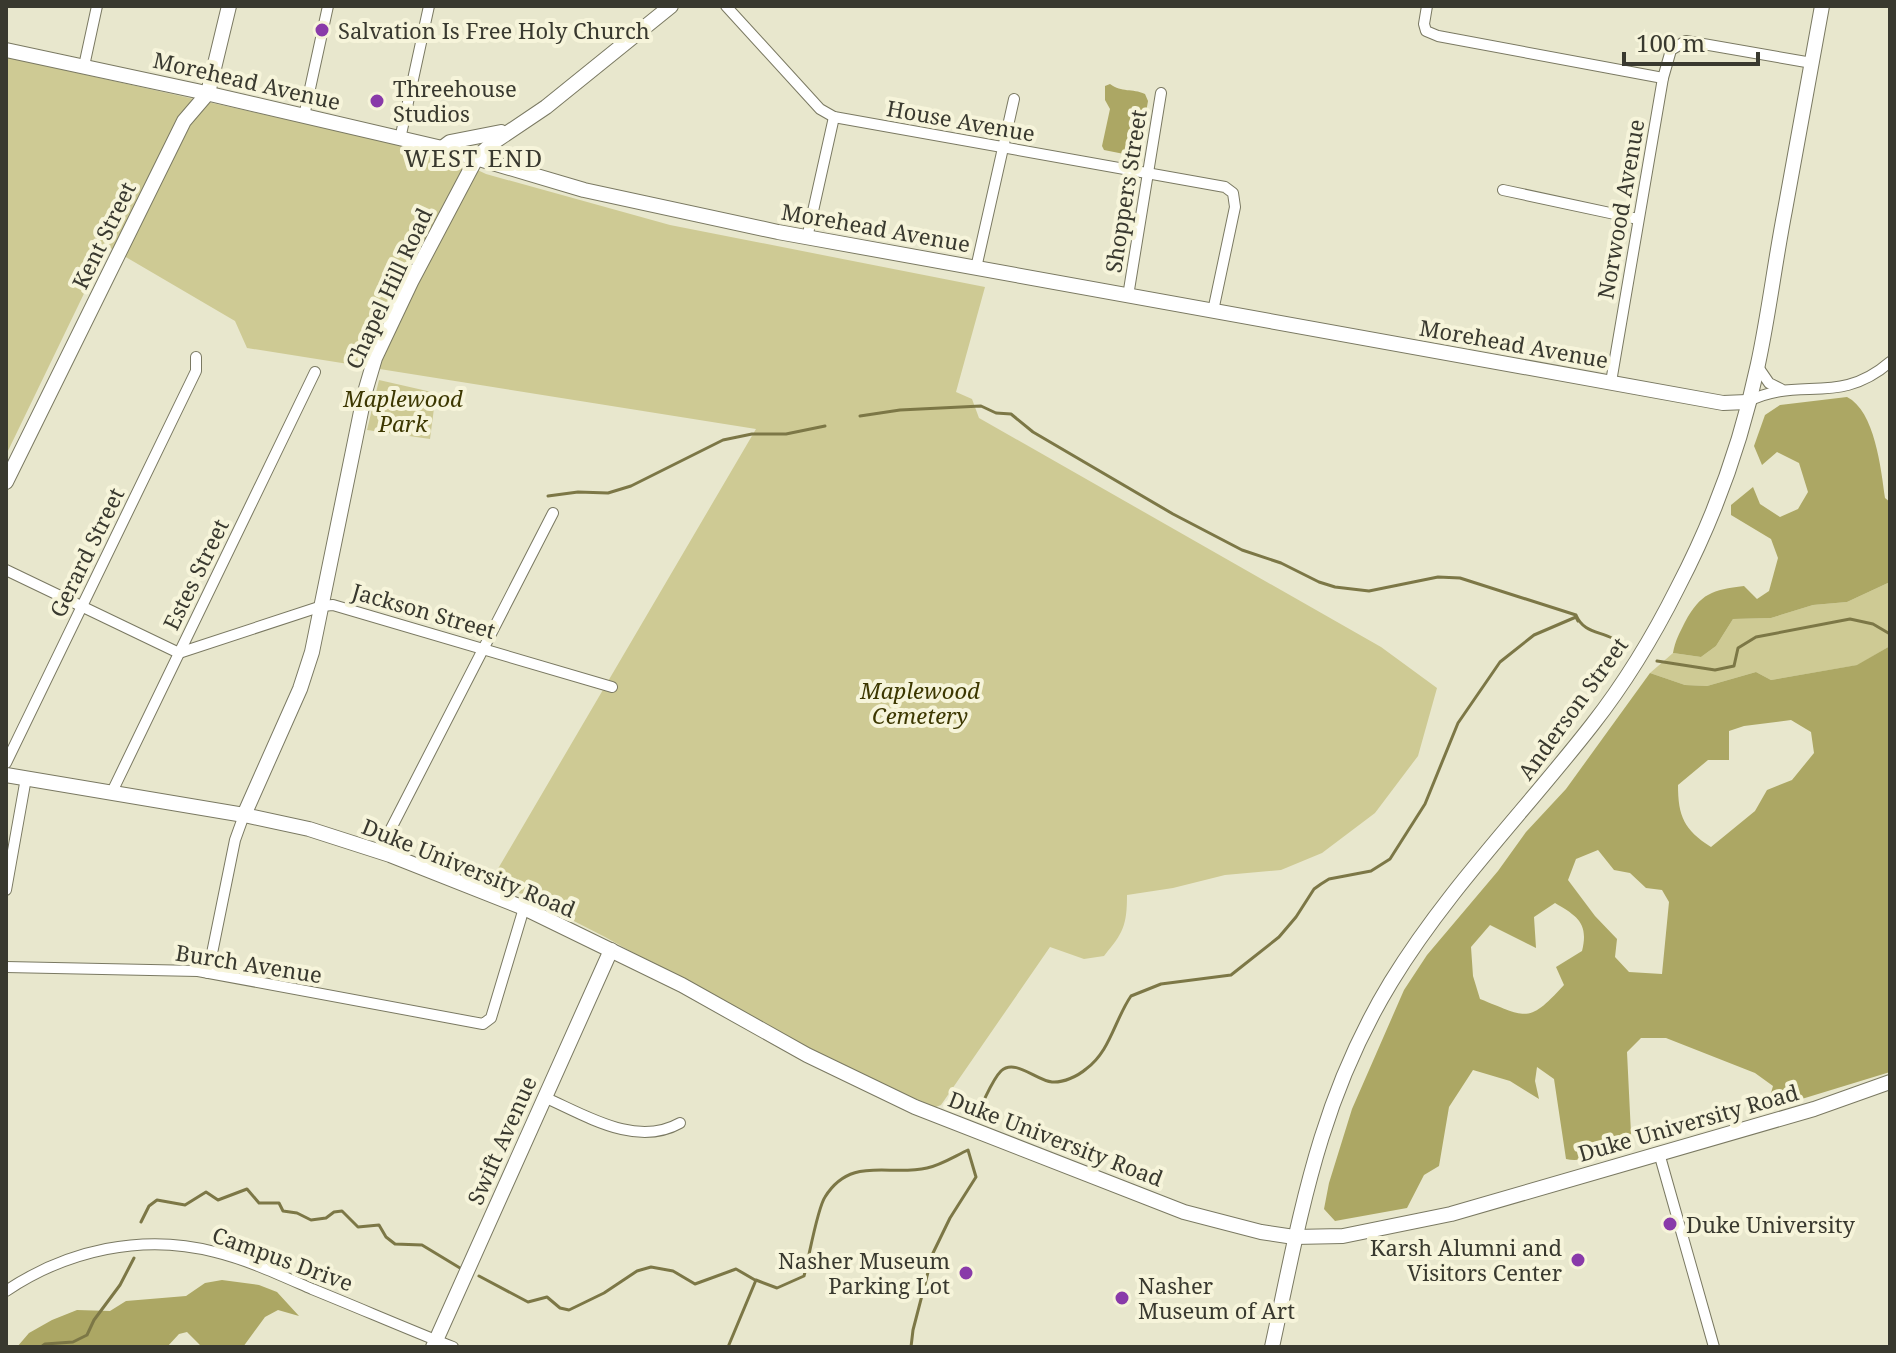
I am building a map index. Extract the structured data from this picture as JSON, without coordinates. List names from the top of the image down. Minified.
{"streets":{"street":["Morehead Avenue","House Avenue","Shoppers Street","Norwood Avenue","Kent Street","Chapel Hill Road","Gerard Street","Estes Street","Jackson Street","Anderson Street","Duke University Road","Burch Avenue","Swift Avenue","Campus Drive"]},"crossings":[["Morehead Avenue","House Avenue"],["Morehead Avenue","Shoppers Street"],["Morehead Avenue","Norwood Avenue"],["Morehead Avenue","Kent Street"],["Morehead Avenue","Chapel Hill Road"],["Morehead Avenue","Anderson Street"],["House Avenue","Shoppers Street"],["Norwood Avenue","Anderson Street"],["Chapel Hill Road","Jackson Street"],["Chapel Hill Road","Duke University Road"],["Estes Street","Jackson Street"],["Estes Street","Duke University Road"],["Anderson Street","Duke University Road"],["Duke University Road","Burch Avenue"],["Duke University Road","Swift Avenue"],["Swift Avenue","Campus Drive"]],"districts":["WEST END"],"parks":["Maplewood Park","Maplewood Cemetery"],"places":["Salvation Is Free Holy Church","Threehouse Studios","Duke University","Karsh Alumni and Visitors Center","Nasher Museum Parking Lot","Nasher Museum of Art"],"scale_bar":"100 m"}
